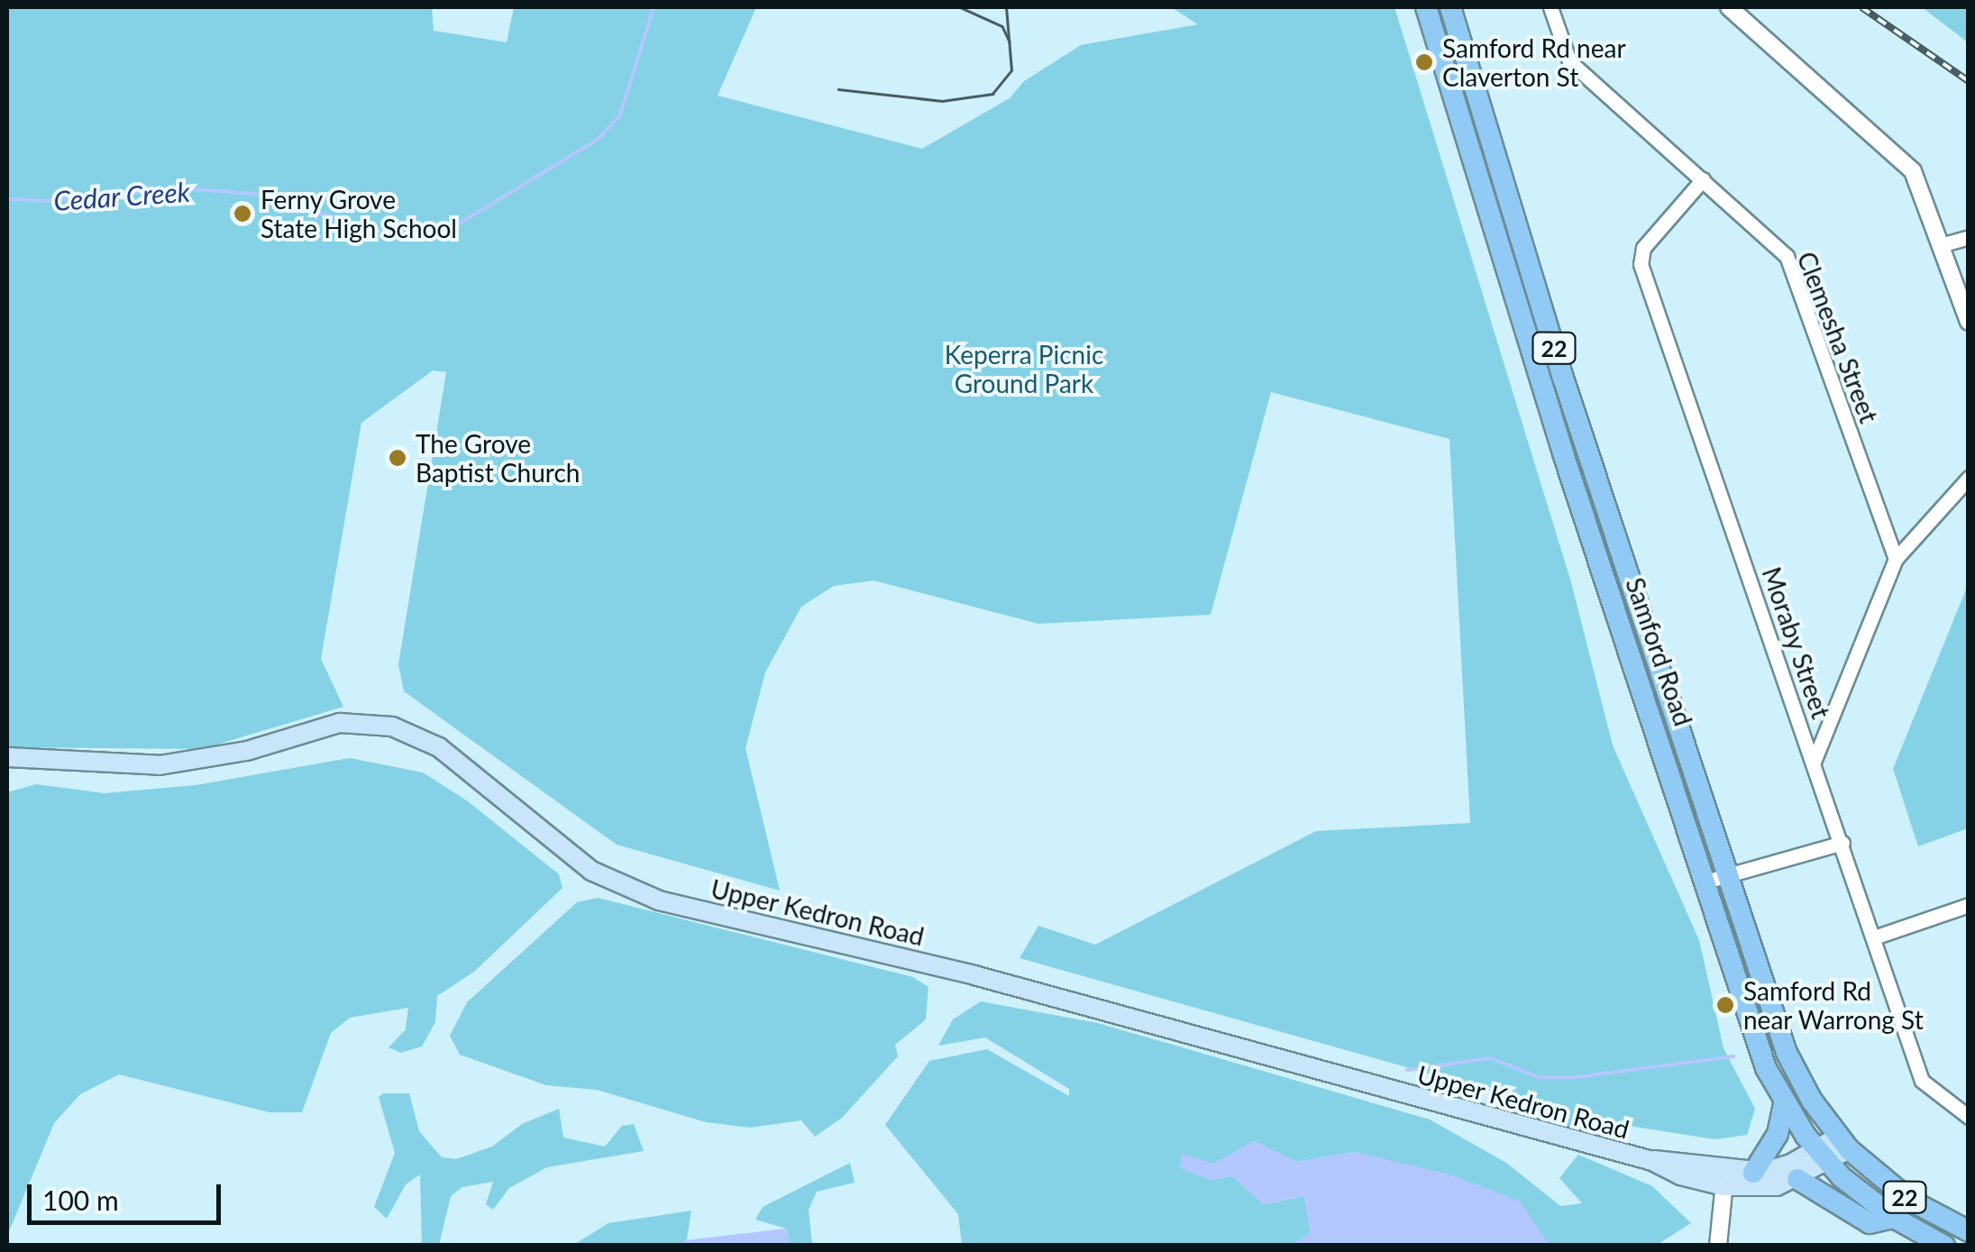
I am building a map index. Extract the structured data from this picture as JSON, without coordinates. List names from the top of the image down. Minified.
{"streets":{"main road":["22","Samford Road","Upper Kedron Road"],"street":["Clemesha Street","Moraby Street"]},"crossings":[["Clemesha Street","Moraby Street"],["Samford Road","Upper Kedron Road"]],"water":["Cedar Creek"],"parks":["Keperra Picnic Ground Park"],"places":["Samford Rd near Claverton St","Ferny Grove State High School","The Grove Baptist Church","Samford Rd near Warrong St"],"scale_bar":"100 m"}
